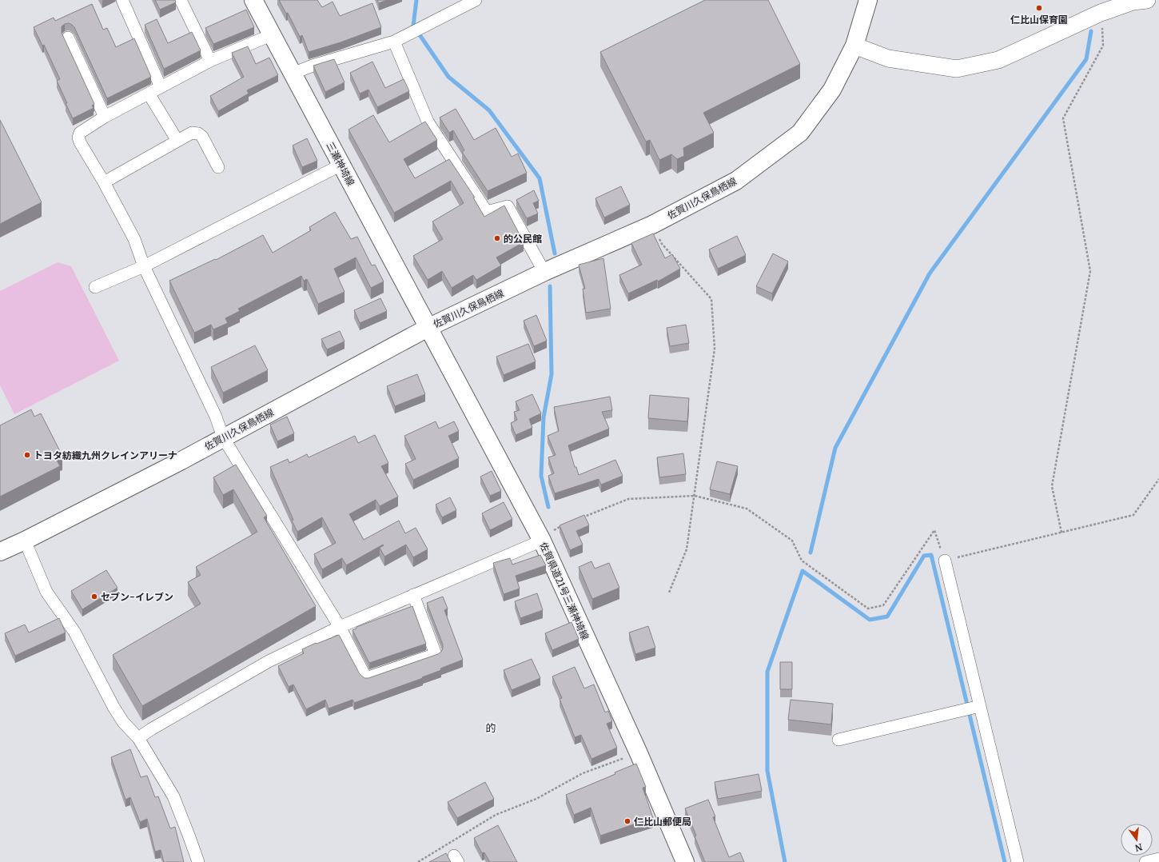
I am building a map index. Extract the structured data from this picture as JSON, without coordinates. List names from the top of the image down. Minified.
{"streets":{"main road":["三瀬神埼線","佐賀川久保鳥栖線","佐賀県道21号三瀬神埼線"]},"crossings":[["三瀬神埼線","佐賀川久保鳥栖線"],["三瀬神埼線","佐賀県道21号三瀬神埼線"],["佐賀川久保鳥栖線","佐賀県道21号三瀬神埼線"]],"districts":["的"],"places":["仁比山保育園","的公民館","トヨタ紡織九州クレインアリーナ","セブン-イレブン","仁比山郵便局"],"north":"bottom"}
